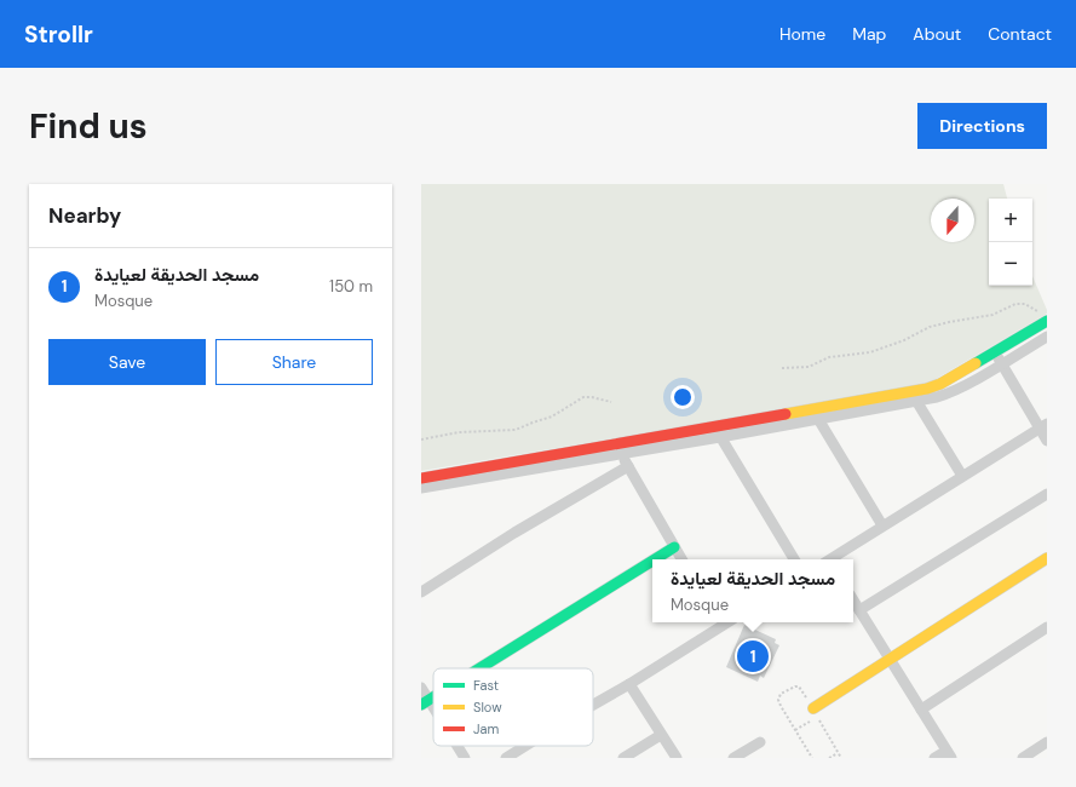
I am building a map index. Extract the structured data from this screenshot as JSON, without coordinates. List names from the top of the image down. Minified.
{"legend":["Fast","Slow","Jam"],"north":"bottom","page":{"header":"Strollr","nav":["Home","Map","About","Contact"],"buttons":["Directions",["Save","Share"]],"title":"Find us","heading":"Nearby","map_buttons":["+","−"],"list":[{"mark":"1","name":"مسجد الحديقة لعيايدة","note":"Mosque","value":"150 m"}],"popup":["مسجد الحديقة لعيايدة","Mosque"],"pins":"1"}}
